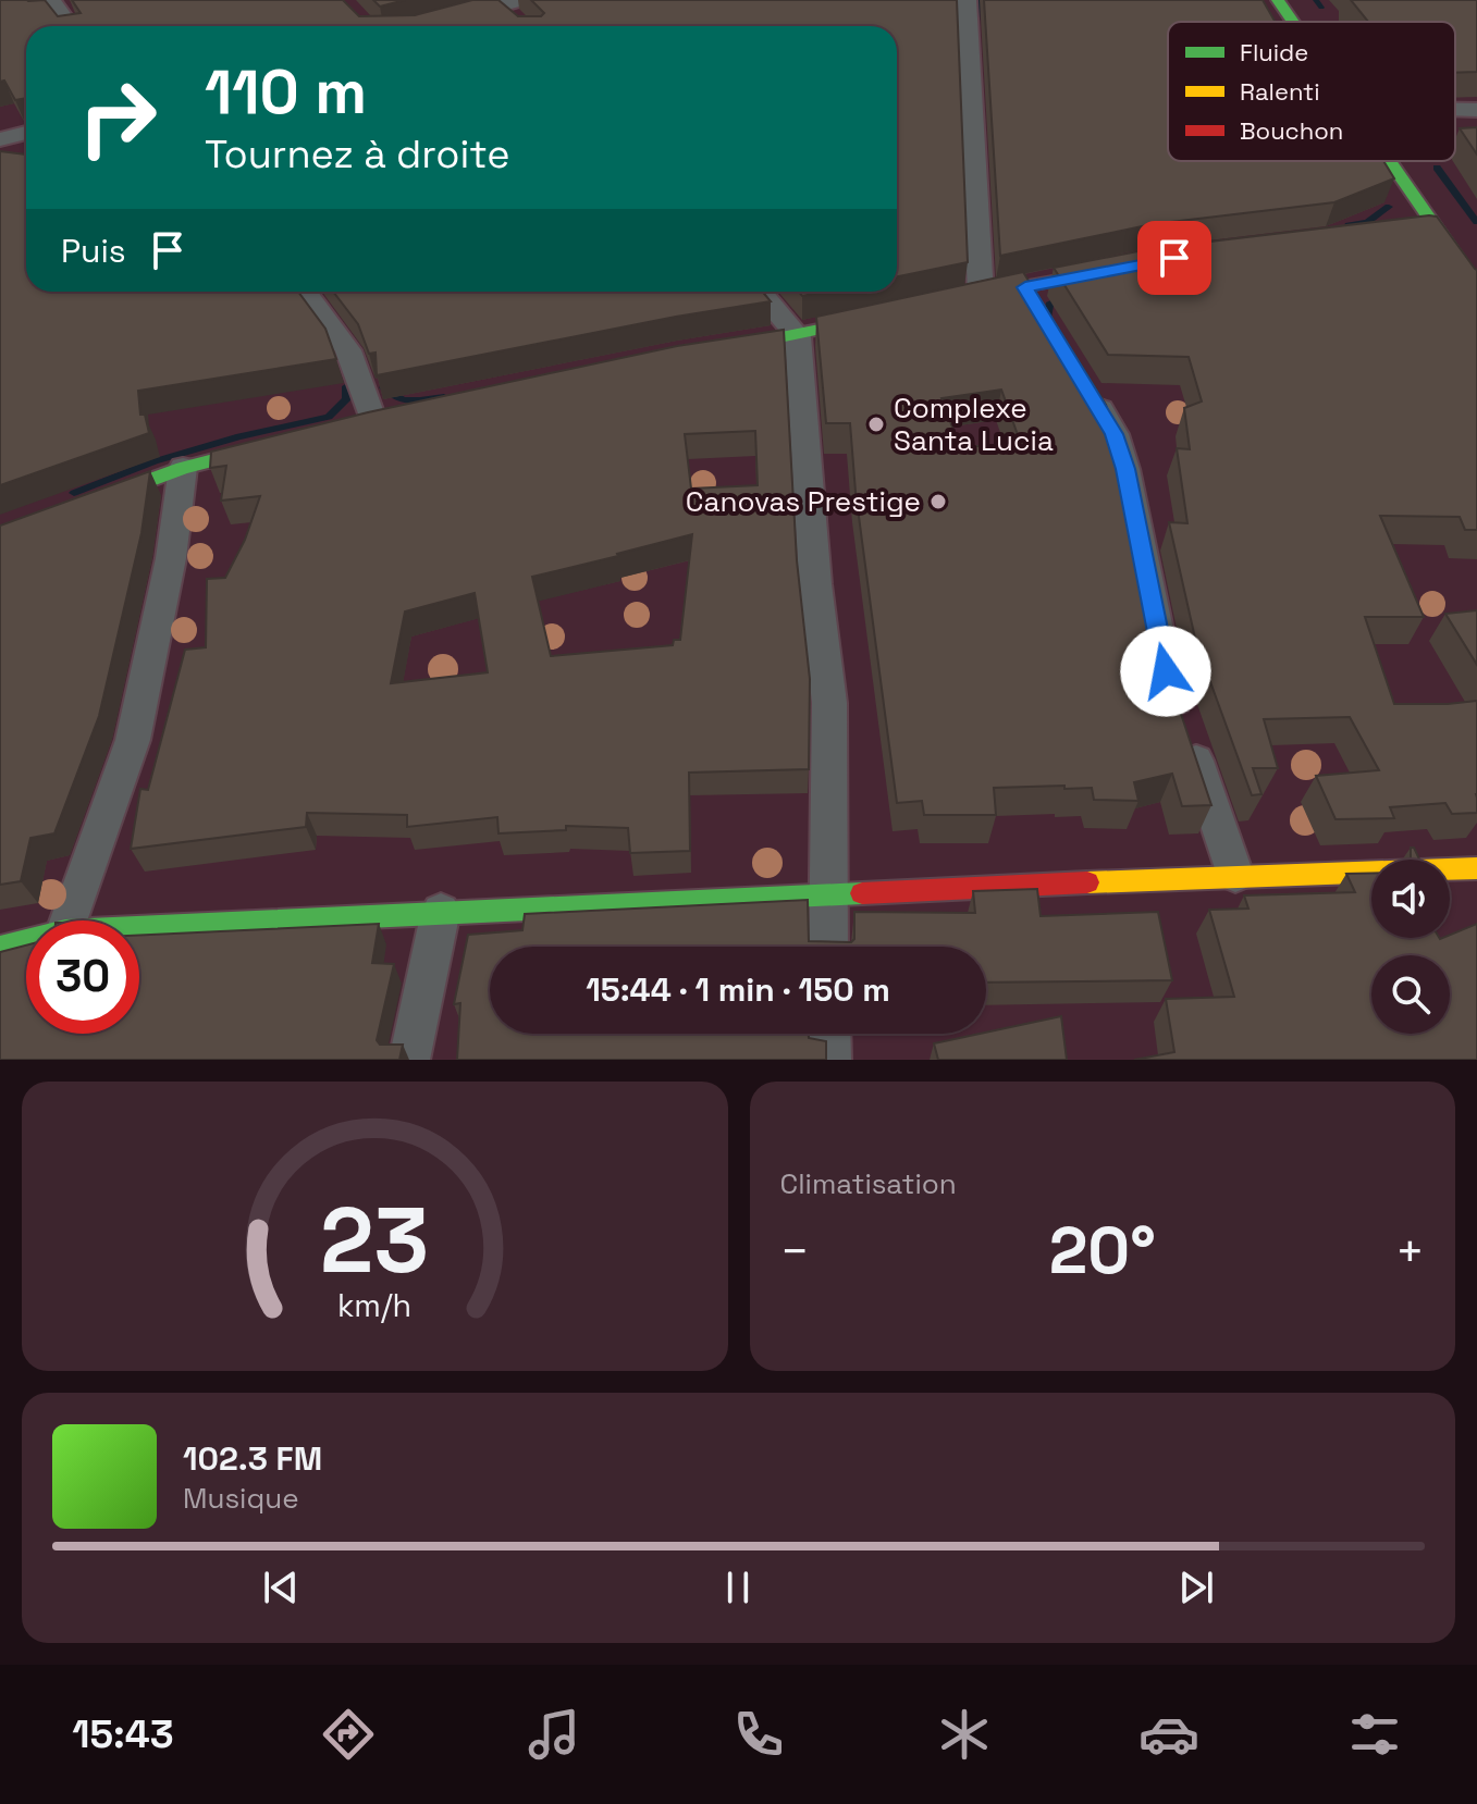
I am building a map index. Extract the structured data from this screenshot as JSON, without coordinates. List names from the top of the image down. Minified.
{"places":["Complexe Santa Lucia","Canovas Prestige"],"legend":["Fluide","Ralenti","Bouchon"],"page":{"turn":["110 m","Tournez à droite"],"then":"Puis","limit":"30","trip":"15:44 · 1 min · 150 m","tile":"Climatisation","heat":["−","20°","+"],"song":["102.3 FM","Musique"],"tabs":"15:43","gauge":["23","km/h"]}}
